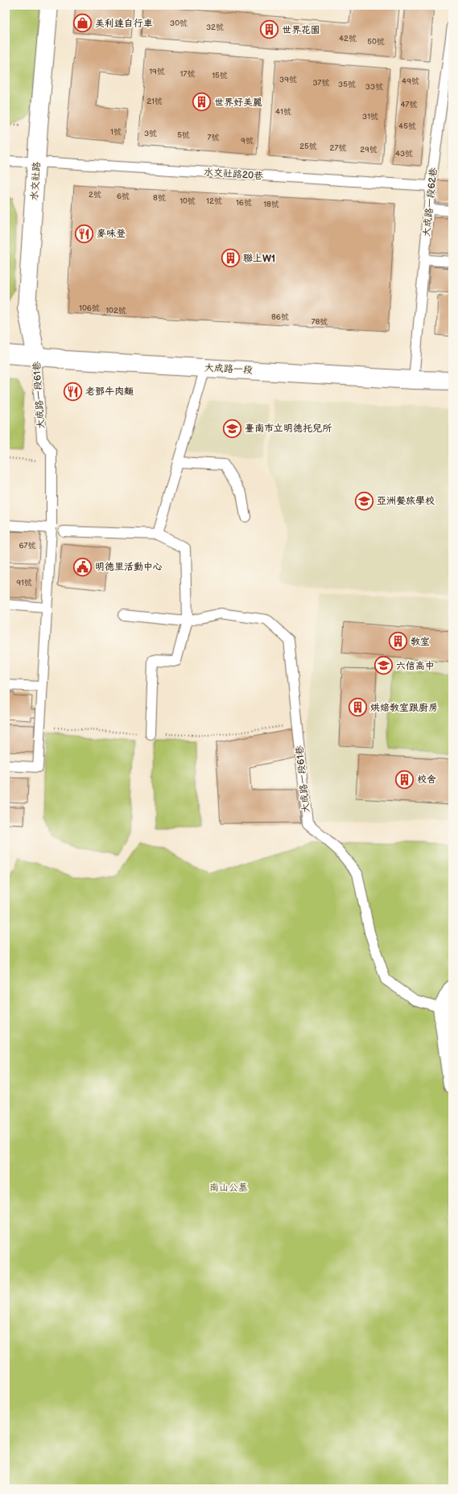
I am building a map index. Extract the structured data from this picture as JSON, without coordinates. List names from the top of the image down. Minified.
{"streets":{"street":["水交社路","大成路一段"],"lane":["水交社路20巷","大成路一段62巷","大成路一段61巷"]},"crossings":[["水交社路20巷","水交社路"],["水交社路20巷","大成路一段62巷"],["水交社路","大成路一段"],["水交社路","大成路一段61巷"],["大成路一段62巷","大成路一段"],["大成路一段","大成路一段61巷"]],"parks":["南山公墓"],"places":{"shop":["美利達自行車"],"building":["世界花園","世界好美麗","聯上W1","教室","烘焙教室跟廚房","校舍"],"restaurant":["麥味登","老鄧牛肉麵"],"school or university":["臺南市立明德托兒所","亞洲餐旅學校","六信高中"],"public building":["明德里活動中心"]},"house_numbers":["30號","32號","42號","50號","19號","17號","15號","39號","49號","37號","35號","33號","21號","47號","41號","31號","45號","1號","3號","5號","7號","9號","25號","27號","29號","43號","2號","6號","8號","10號","12號","16號","18號","106號","102號","86號","78號","67號","91號"]}
